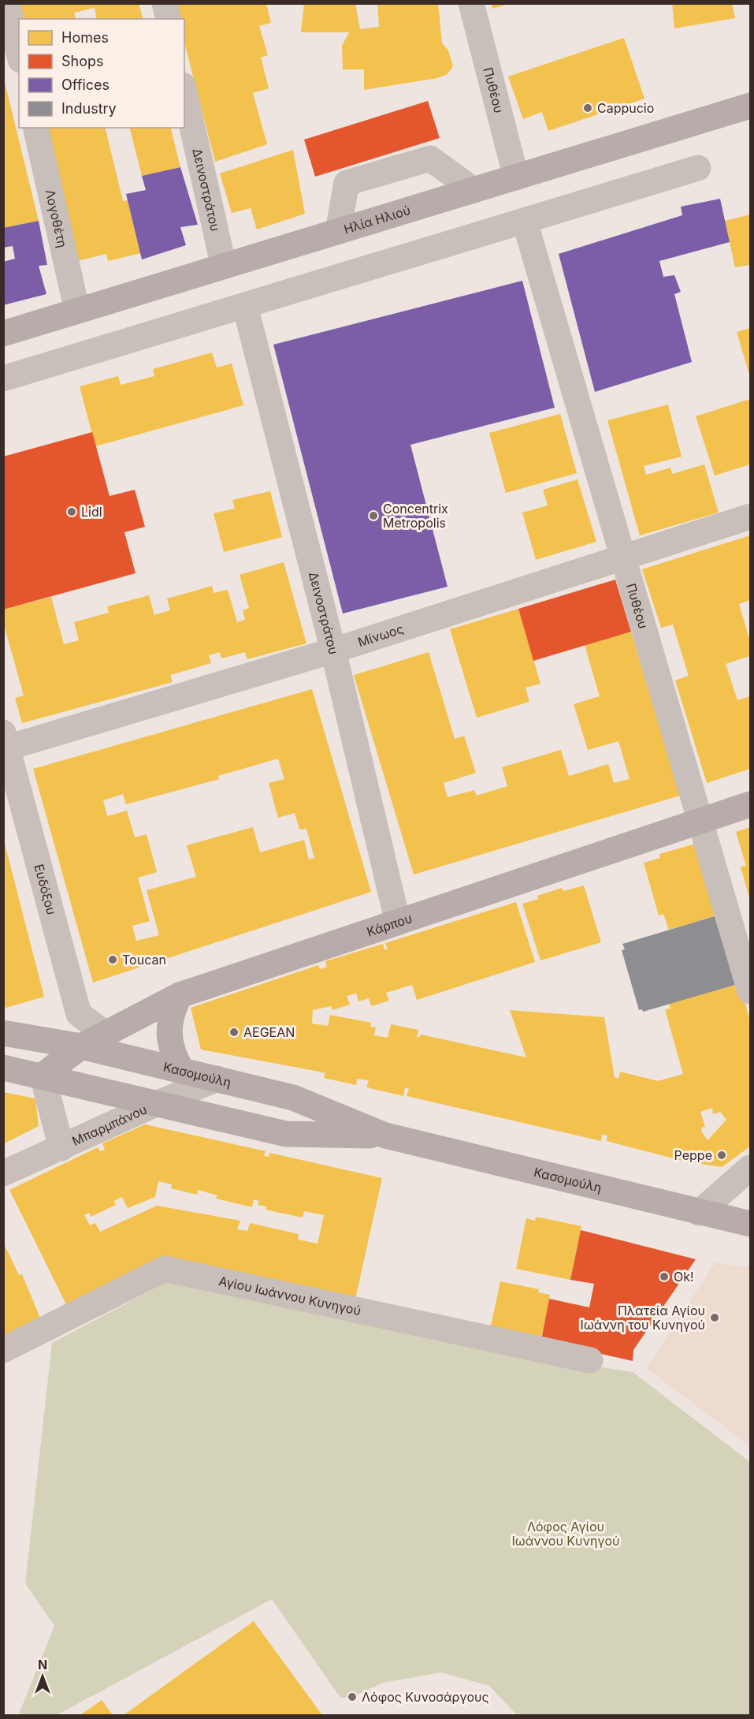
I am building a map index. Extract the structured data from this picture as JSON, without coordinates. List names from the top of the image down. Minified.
{"streets":{"main road":["Ηλία Ηλιού","Κάρπου","Κασομούλη"],"street":["Πυθέου","Δεινοστράτου","Λογοθέτη","Μίνωος","Ευδόξου","Μπαρμπάνου","Αγίου Ιωάννου Κυνηγού"]},"crossings":[["Πυθέου","Ηλία Ηλιού"],["Πυθέου","Μίνωος"],["Πυθέου","Κάρπου"],["Δεινοστράτου","Ηλία Ηλιού"],["Δεινοστράτου","Μίνωος"],["Δεινοστράτου","Κάρπου"],["Λογοθέτη","Ηλία Ηλιού"],["Μίνωος","Ευδόξου"],["Ευδόξου","Κάρπου"],["Κάρπου","Κασομούλη"],["Κασομούλη","Μπαρμπάνου"]],"parks":["Λόφος Αγίου Ιωάννου Κυνηγού"],"places":["Cappucio","Lidl","Concentrix Metropolis","Toucan","AEGEAN","Peppe","Ok!","Πλατεία Αγίου Ιωάννη του Κυνηγού","Λόφος Κυνοσάργους"],"legend":["Homes","Shops","Offices","Industry"],"north":"top"}
